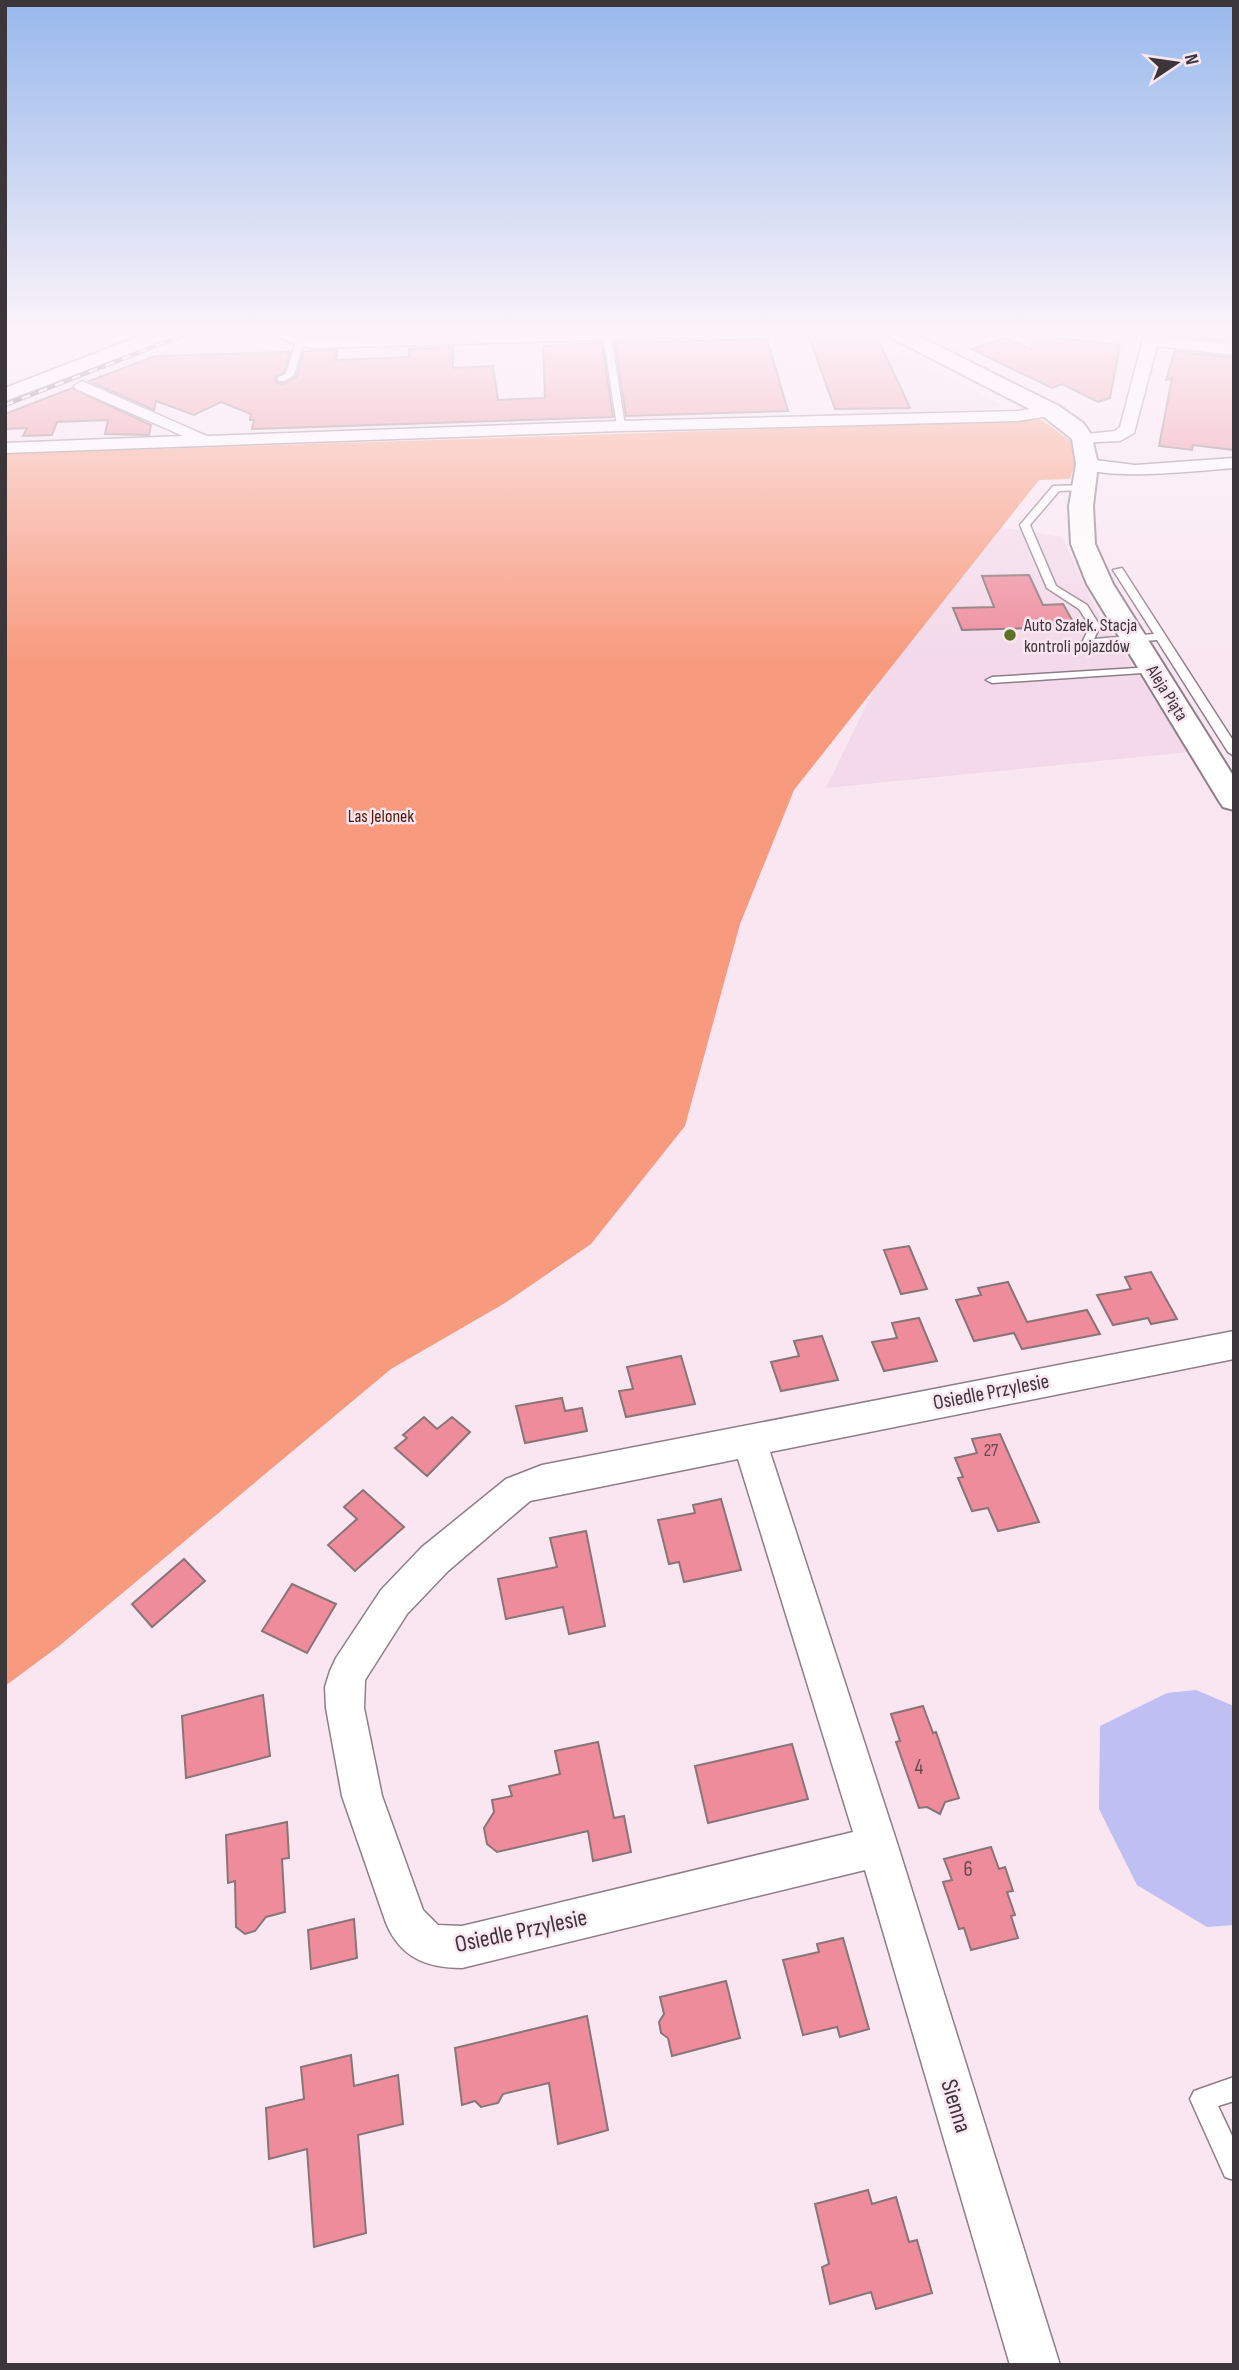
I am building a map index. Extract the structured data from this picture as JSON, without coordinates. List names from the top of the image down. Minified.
{"streets":{"street":["Aleja Piąta","Osiedle Przylesie","Sienna"]},"crossings":[["Osiedle Przylesie","Sienna"]],"parks":["Las Jelonek"],"places":["Auto Szałek. Stacja kontroli pojazdów"],"house_numbers":["27","4","6"],"north":"right"}
